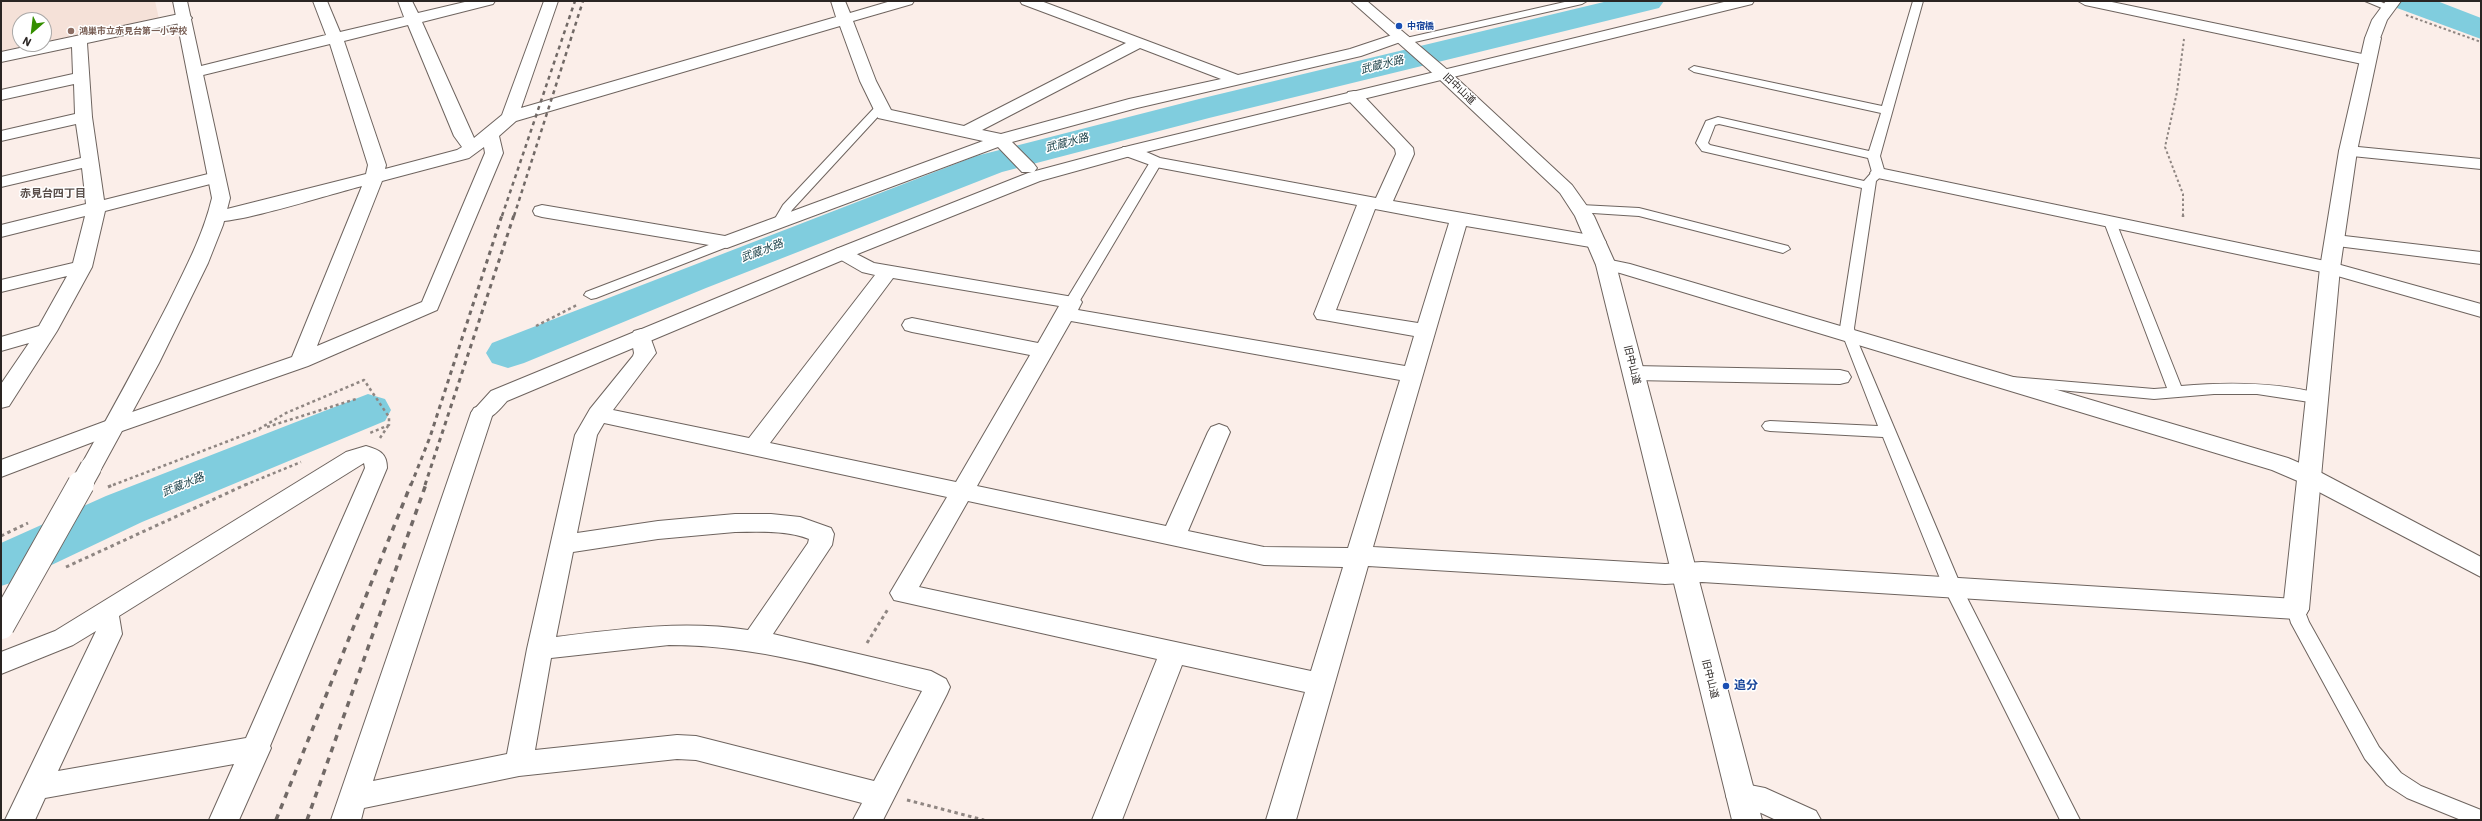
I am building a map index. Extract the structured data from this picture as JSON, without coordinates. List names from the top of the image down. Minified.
{"streets":{"street":["旧中山道"]},"districts":["赤見台四丁目"],"water":["武蔵水路"],"places":["中宿橋","鴻巣市立赤見台第一小学校","追分"],"north":"bottom left"}
